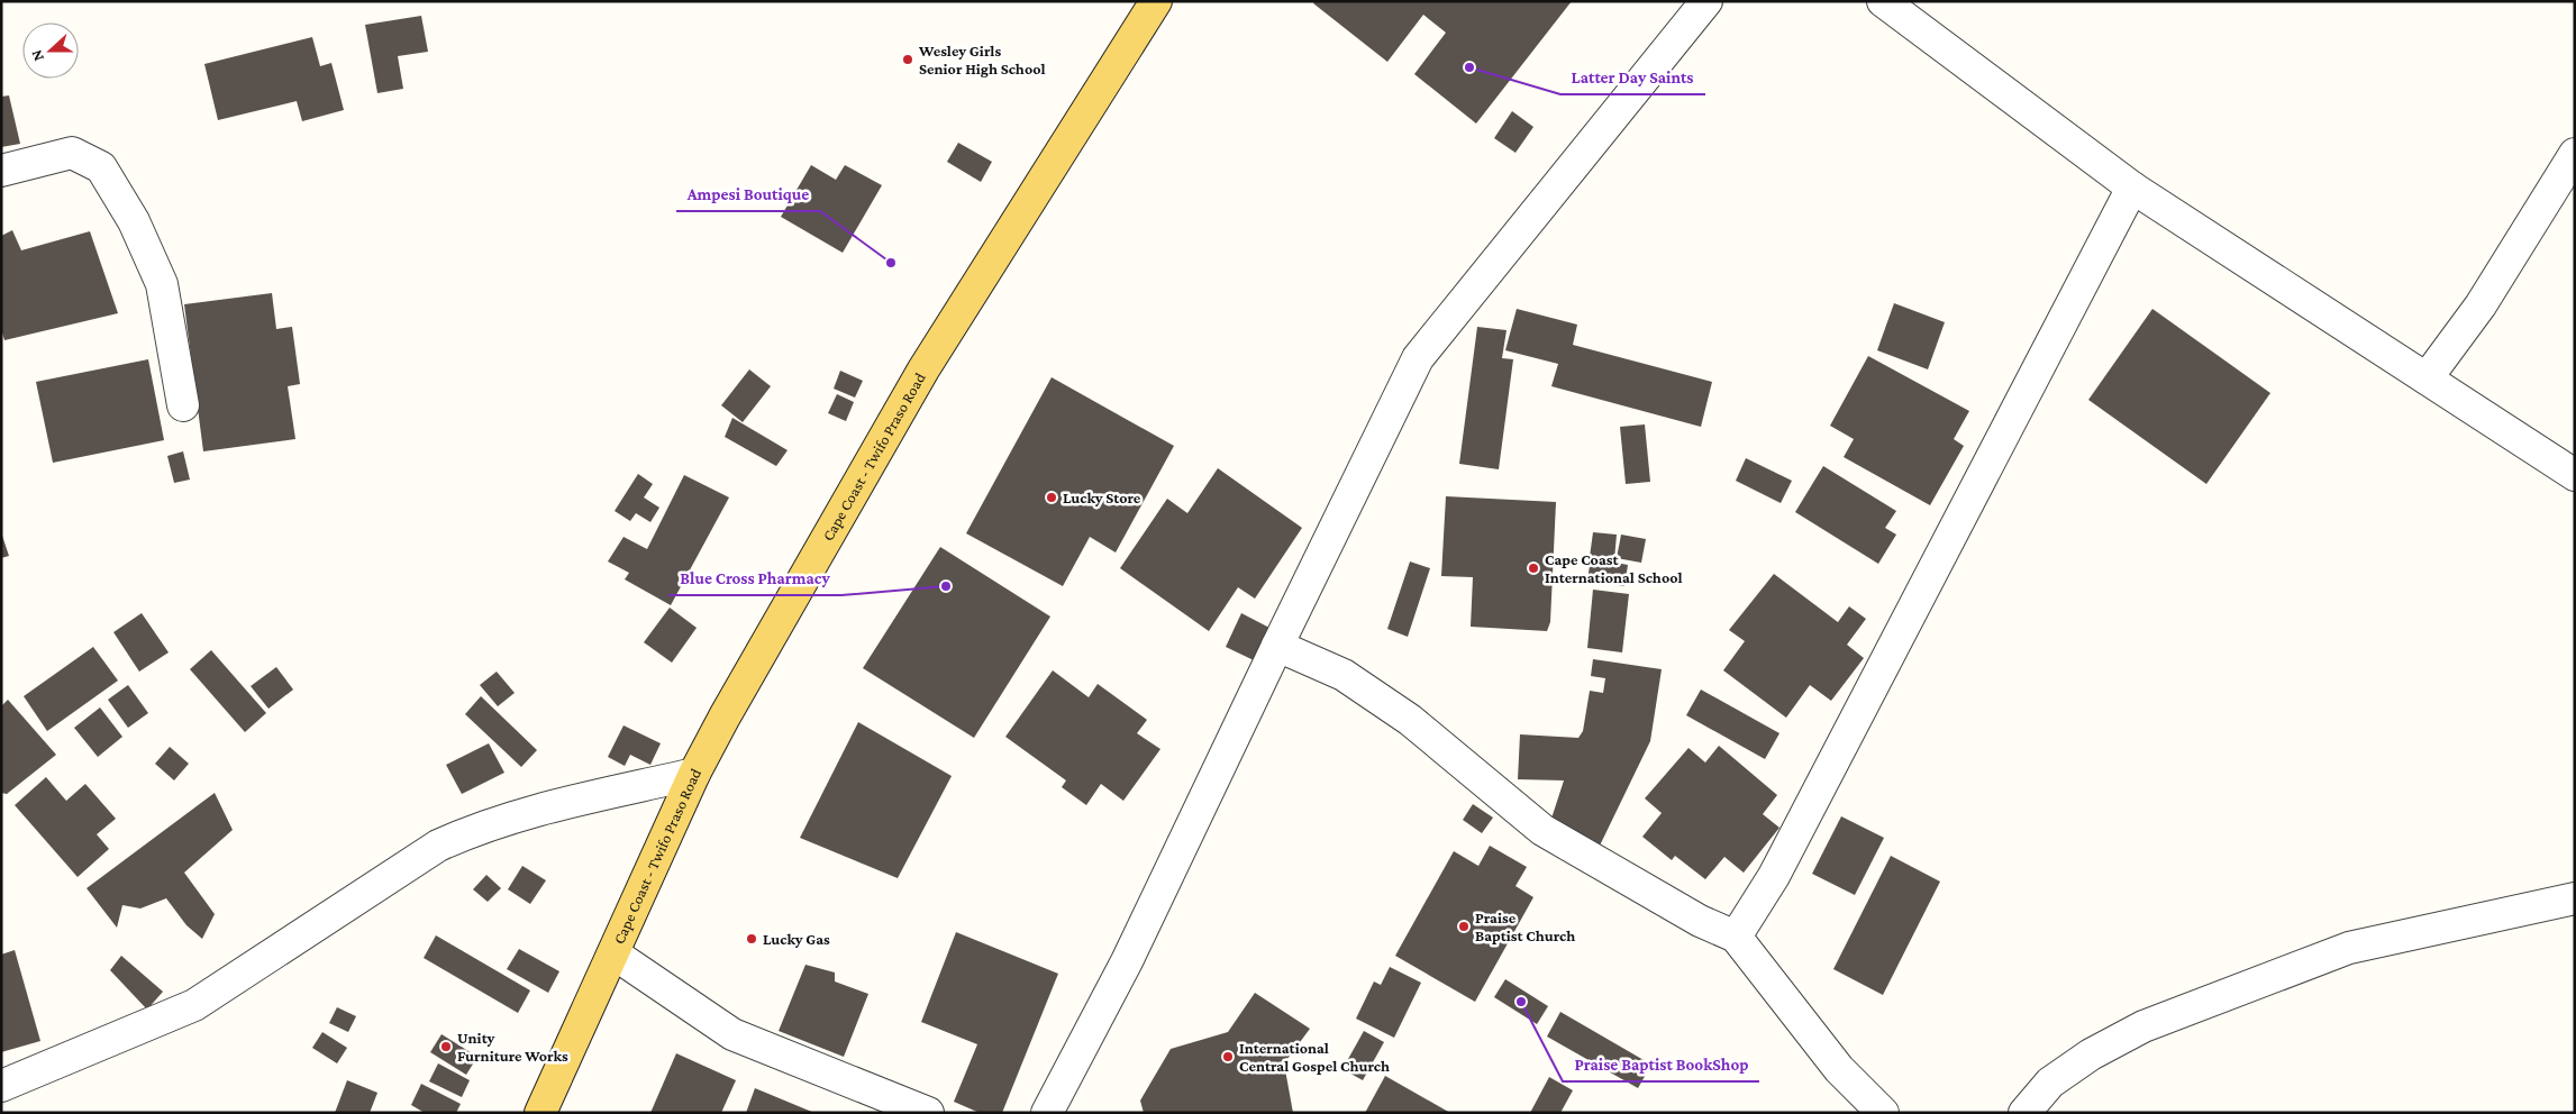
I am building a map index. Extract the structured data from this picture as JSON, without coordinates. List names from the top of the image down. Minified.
{"streets":{"main road":["Cape Coast - Twifo Praso Road"]},"places":["Wesley Girls Senior High School","Latter Day Saints","Ampesi Boutique","Lucky Store","Cape Coast International School","Blue Cross Pharmacy","Praise Baptist Church","Lucky Gas","Praise Baptist BookShop","Unity Furniture Works","International Central Gospel Church"],"north":"left"}
